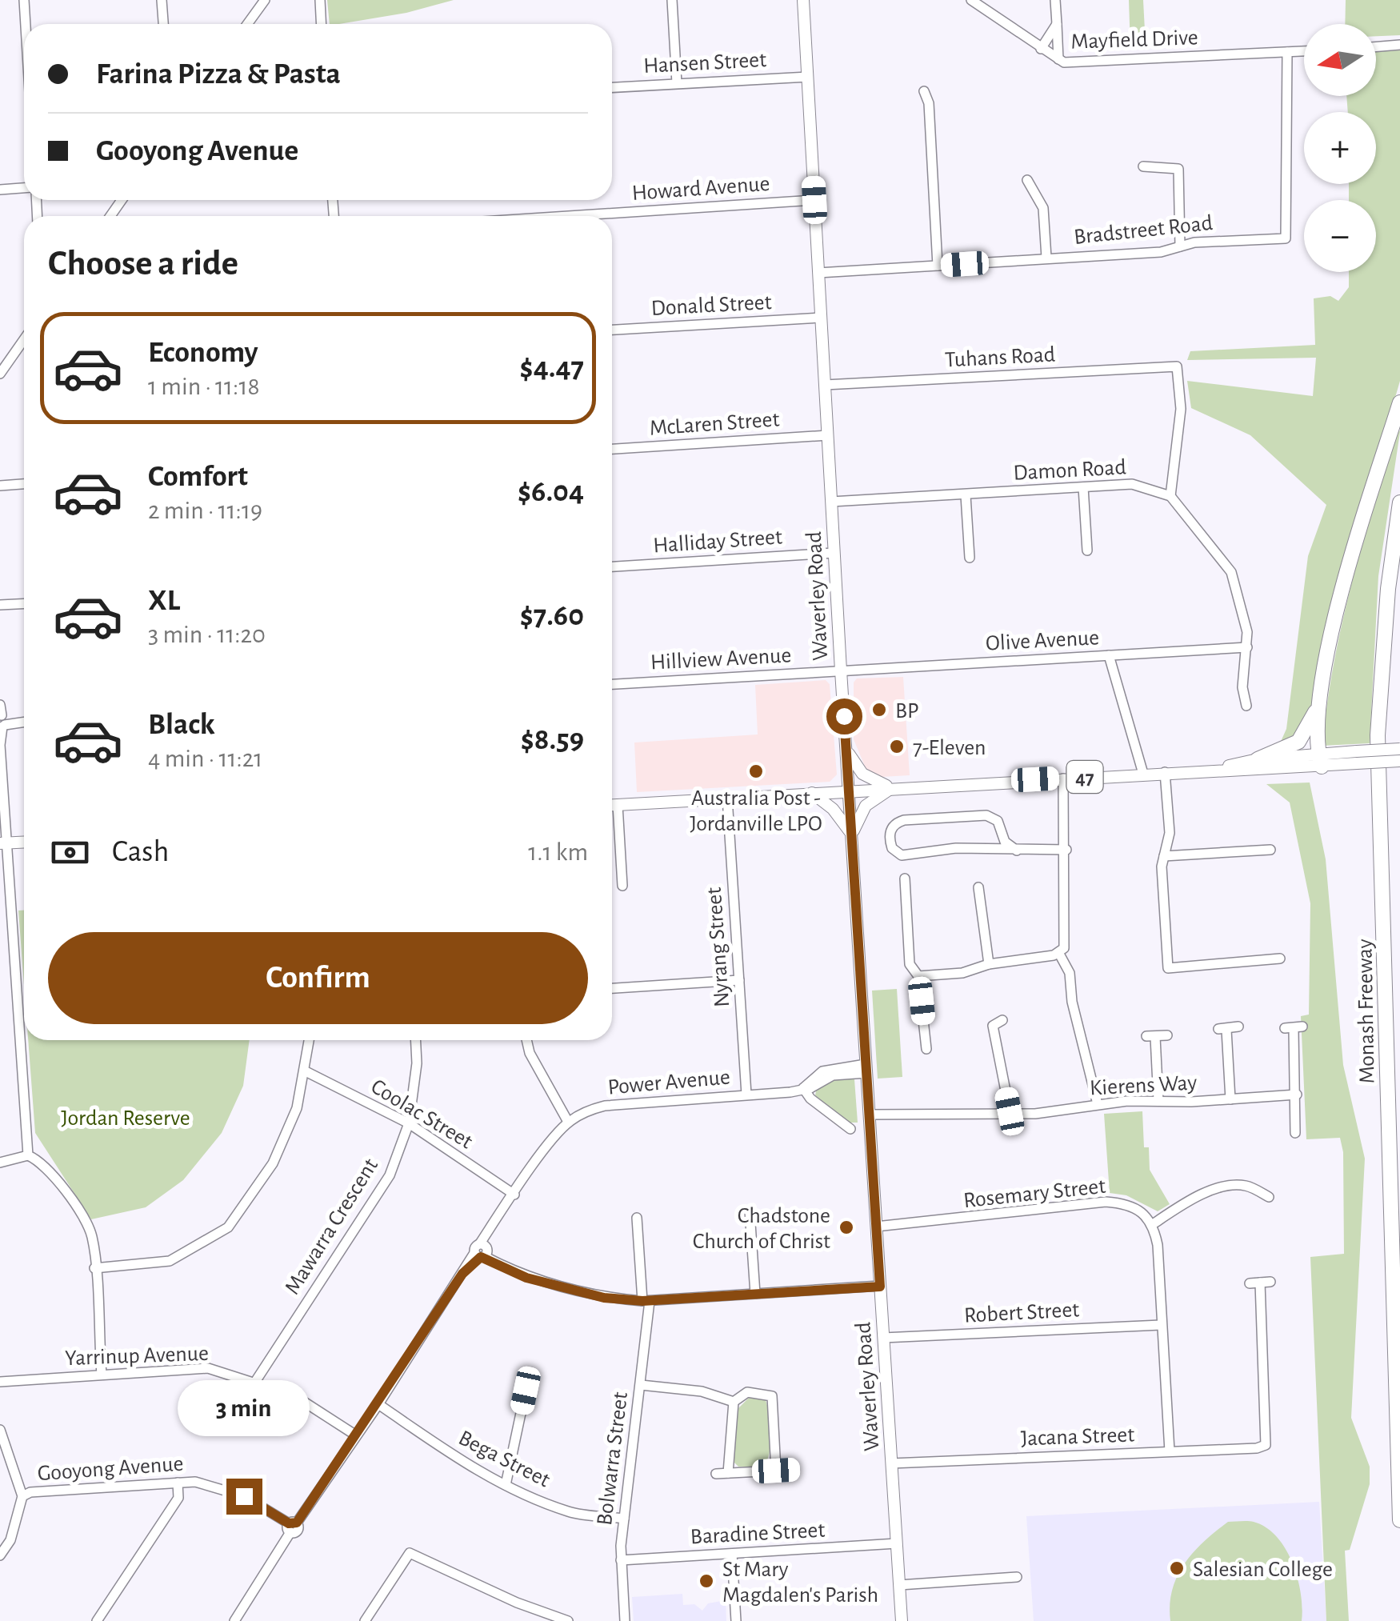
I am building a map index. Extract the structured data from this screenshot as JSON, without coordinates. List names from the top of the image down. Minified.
{"streets":{"highway":["Monash Freeway"],"main road":["Waverley Road","47"],"street":["Mayfield Drive","Hansen Street","Howard Avenue","Bradstreet Road","Donald Street","Tuhans Road","McLaren Street","Damon Road","Halliday Street","Olive Avenue","Hillview Avenue","Nyrang Street","Power Avenue","Kierens Way","Coolac Street","Rosemary Street","Mawarra Crescent","Robert Street","Yarrinup Avenue","Jacana Street","Bega Street","Bolwarra Street","Gooyong Avenue","Baradine Street"]},"crossings":[["Mayfield Drive","Bradstreet Road"],["Hansen Street","Waverley Road"],["Howard Avenue","Waverley Road"],["Bradstreet Road","Waverley Road"],["Donald Street","Waverley Road"],["Tuhans Road","Damon Road"],["Tuhans Road","Waverley Road"],["McLaren Street","Waverley Road"],["Damon Road","Waverley Road"],["Halliday Street","Waverley Road"],["Waverley Road","Olive Avenue"],["Waverley Road","Hillview Avenue"],["Waverley Road","47"],["Waverley Road","Power Avenue"],["Waverley Road","Kierens Way"],["Waverley Road","Rosemary Street"],["Waverley Road","Robert Street"],["Waverley Road","Jacana Street"],["Waverley Road","Baradine Street"],["Olive Avenue","Hillview Avenue"],["47","Nyrang Street"],["Nyrang Street","Power Avenue"],["Coolac Street","Mawarra Crescent"],["Mawarra Crescent","Yarrinup Avenue"],["Bega Street","Bolwarra Street"],["Bolwarra Street","Baradine Street"]],"parks":["Jordan Reserve"],"places":["BP","7-Eleven","Australia Post - Jordanville LPO","Chadstone Church of Christ","Salesian College","St Mary Magdalen's Parish"],"north":"left","page":{"map_buttons":["+","−"],"banner":["Farina Pizza & Pasta","Gooyong Avenue"],"heading":"Choose a ride","list":[{"name":"Economy","note":"1 min · 11:18","value":"$4.47"},{"name":"Comfort","note":"2 min · 11:19","value":"$6.04"},{"name":"XL","note":"3 min · 11:20","value":"$7.60"},{"name":"Black","note":"4 min · 11:21","value":"$8.59"}],"pay":["Cash","1.1 km"],"buttons":"Confirm","bubble":"3 min"}}
